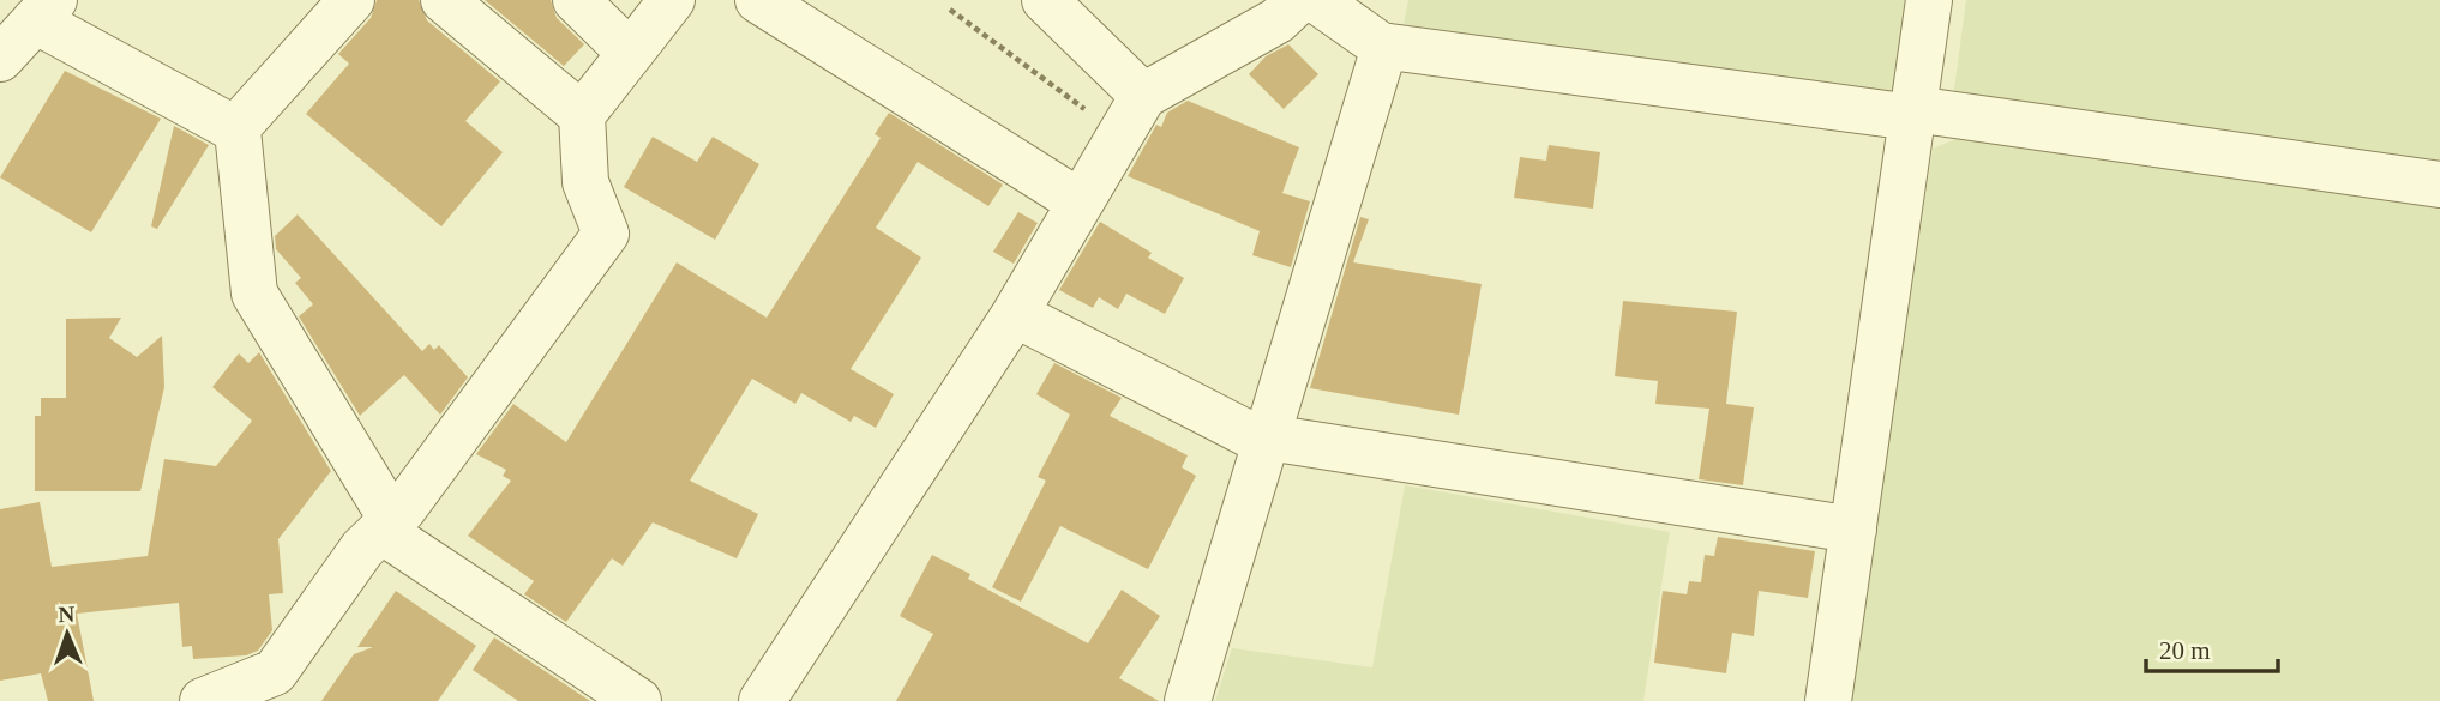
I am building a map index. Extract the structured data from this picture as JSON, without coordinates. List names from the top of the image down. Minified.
{"scale_bar":"20 m","north":"top"}
